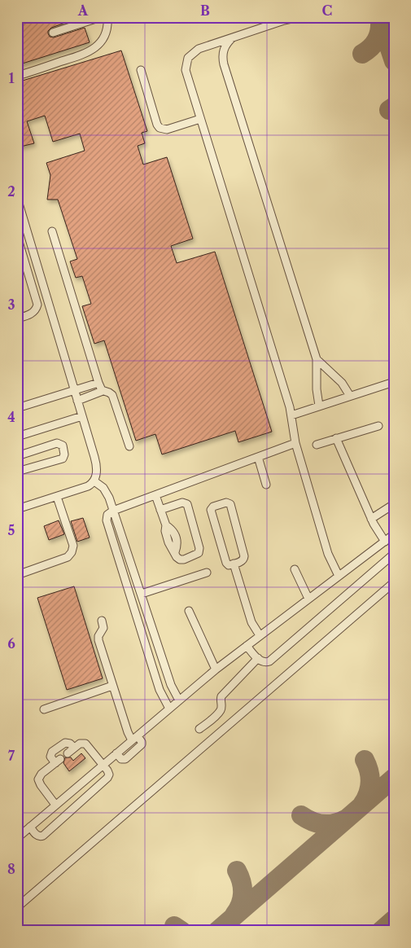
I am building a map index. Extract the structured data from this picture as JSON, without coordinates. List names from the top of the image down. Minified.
{"grid":{"columns":["A","B","C"],"rows":["1","2","3","4","5","6","7","8"]}}
